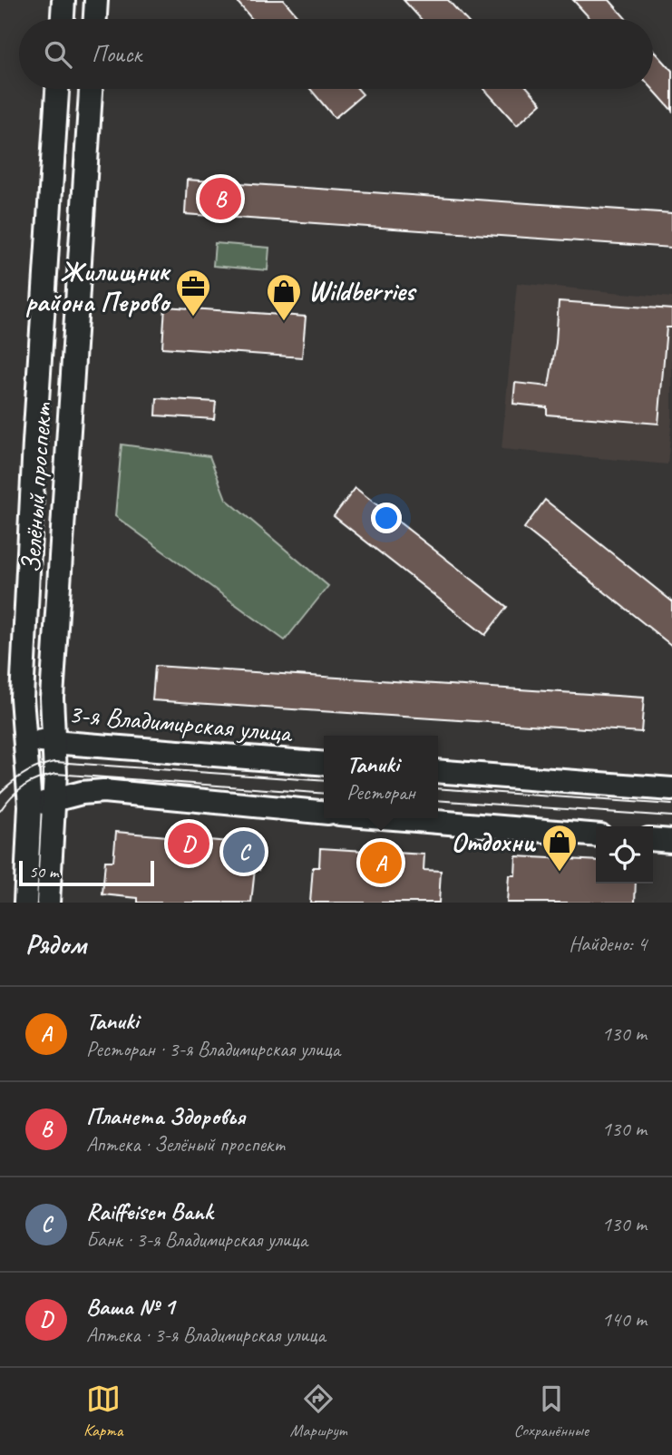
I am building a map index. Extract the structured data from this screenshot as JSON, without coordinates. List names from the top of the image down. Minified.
{"streets":{"main road":["Зелёный проспект","3-я Владимирская улица"]},"crossings":[["Зелёный проспект","3-я Владимирская улица"]],"places":{"office":["Жилищник района Перово"],"shop":["Wildberries","Отдохни"]},"scale_bar":"50 m","page":{"search":"Поиск","pins":["B","D","C","A"],"popup":["Tanuki","Ресторан"],"scale":"50 m","heading":["Рядом","Найдено: 4"],"list":[{"mark":"A","name":"Tanuki","note":"Ресторан · 3-я Владимирская улица","value":"130 m"},{"mark":"B","name":"Планета Здоровья","note":"Аптека · Зелёный проспект","value":"130 m"},{"mark":"C","name":"Raiffeisen Bank","note":"Банк · 3-я Владимирская улица","value":"130 m"},{"mark":"D","name":"Ваша № 1","note":"Аптека · 3-я Владимирская улица","value":"140 m"}],"nav":["Карта","Маршрут","Сохранённые"]}}
